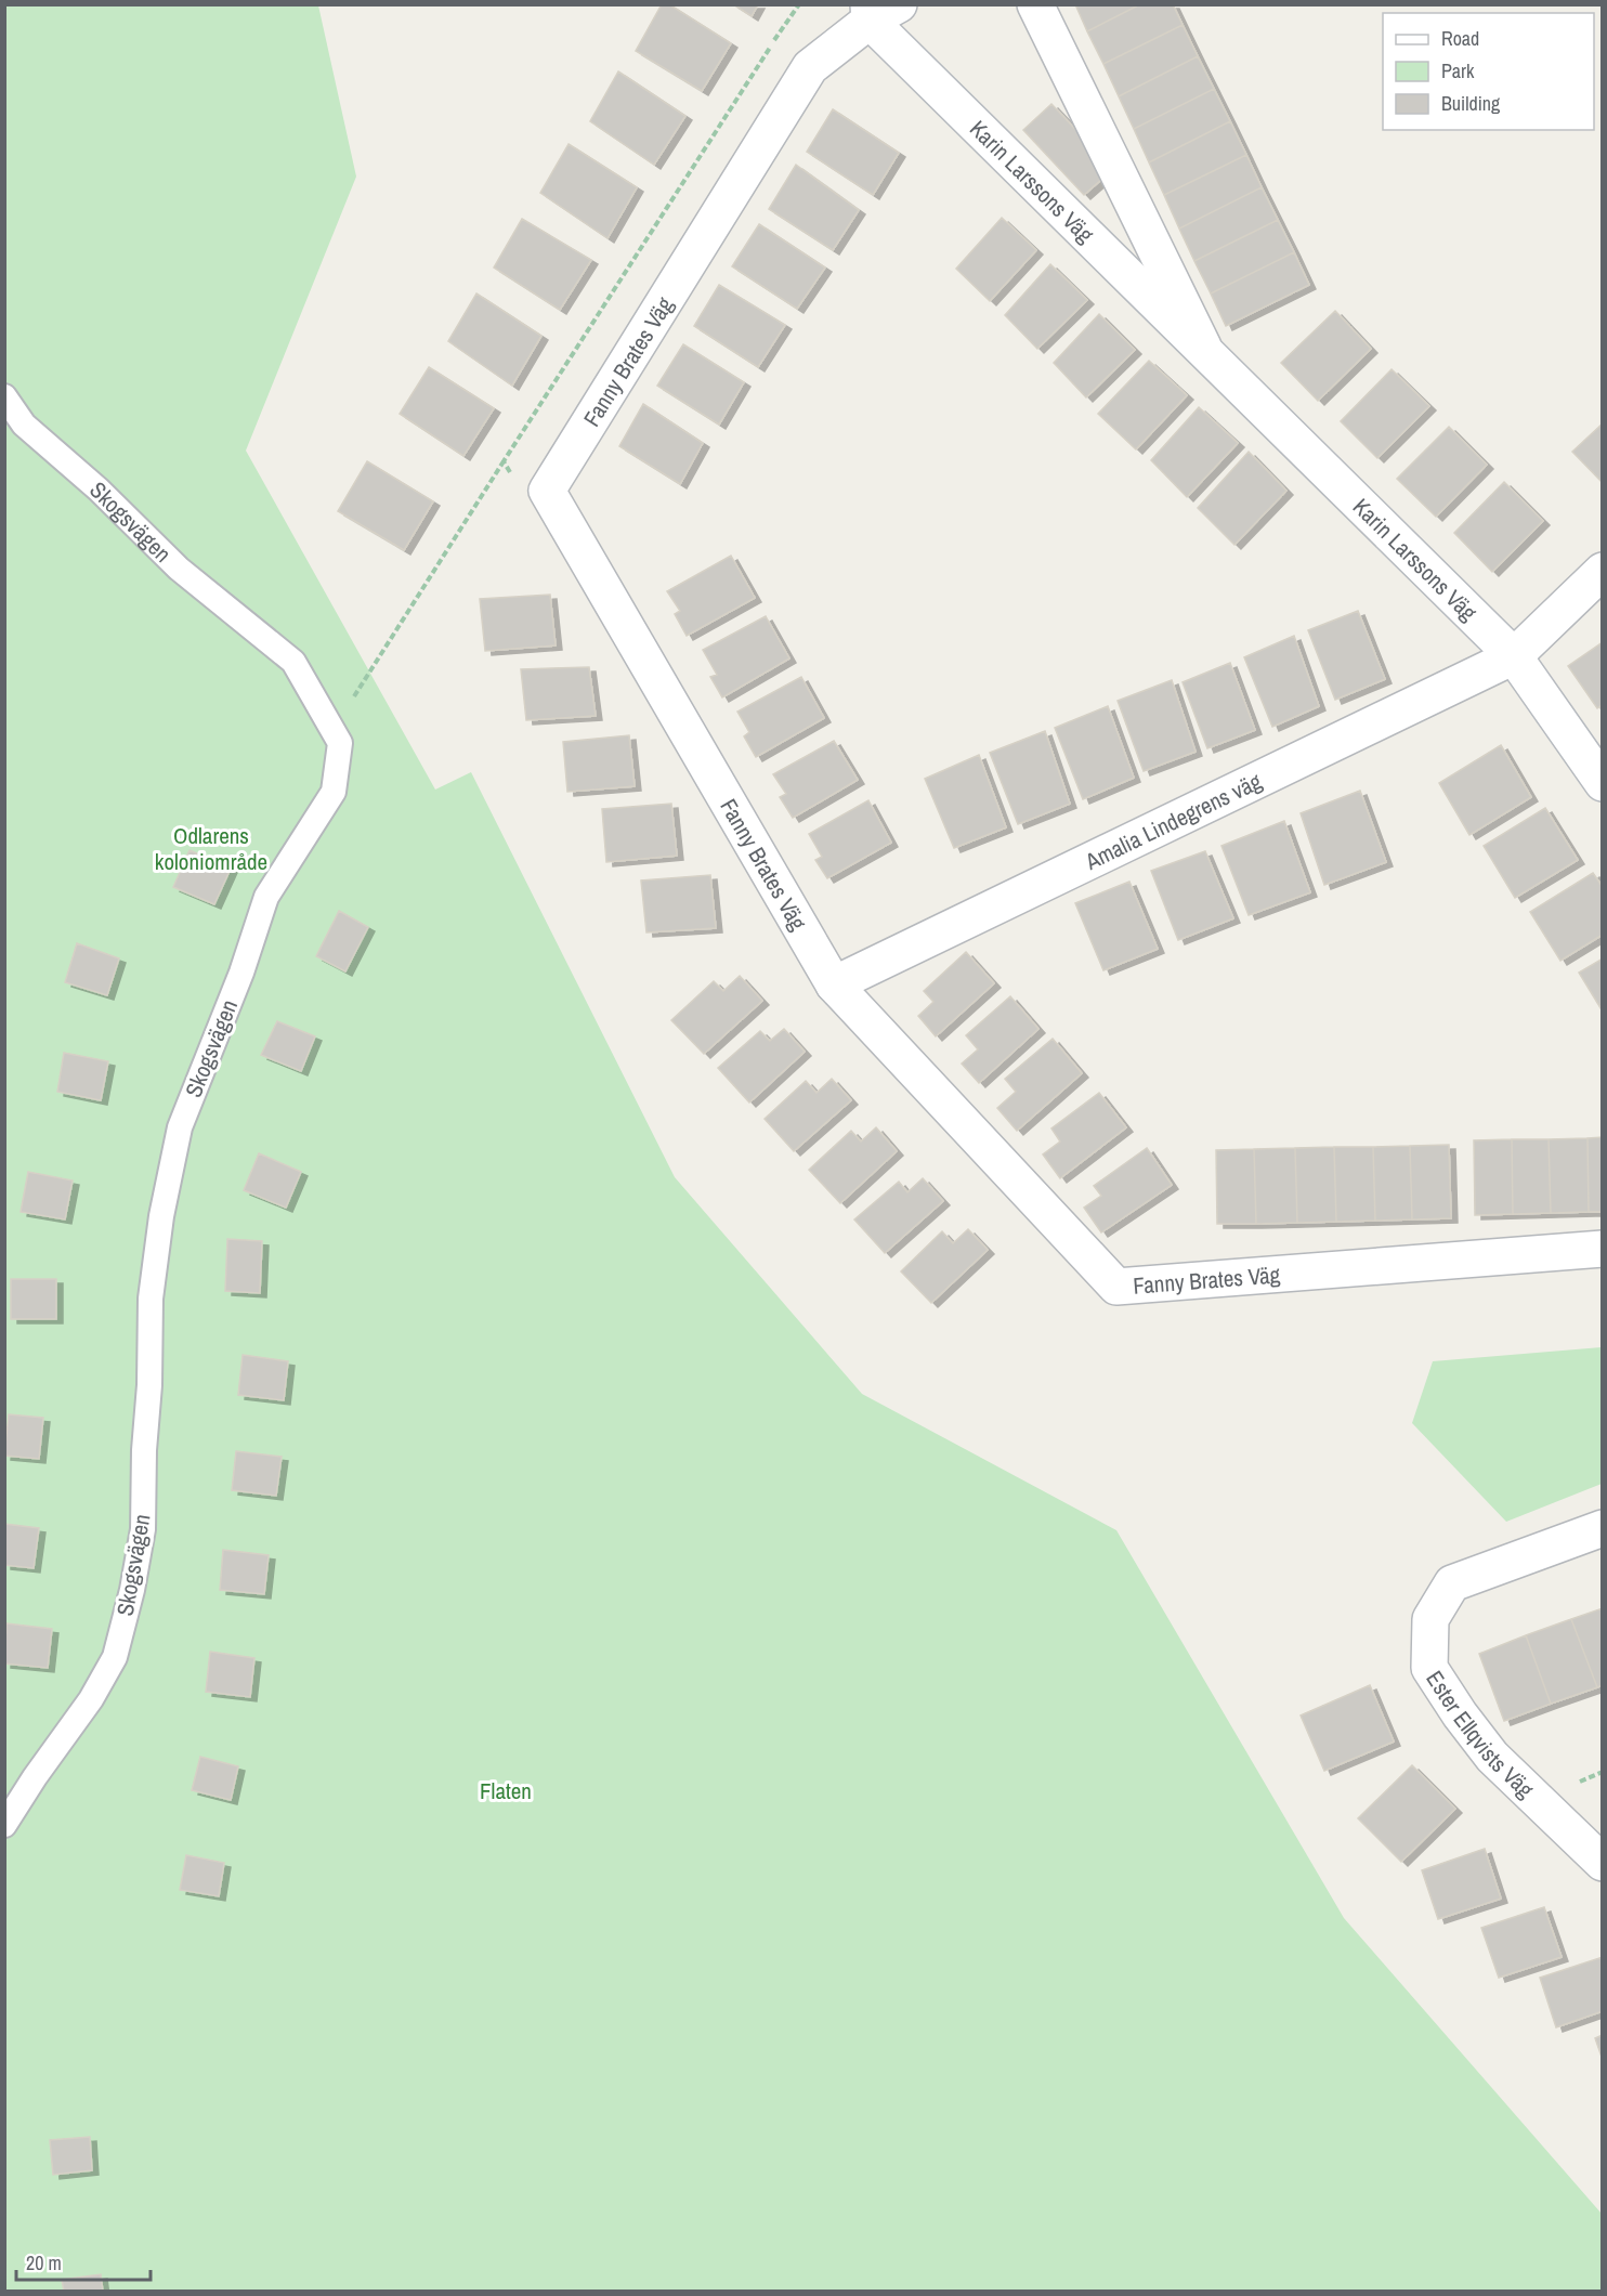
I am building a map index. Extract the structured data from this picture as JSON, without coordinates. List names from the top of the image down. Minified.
{"streets":{"street":["Karin Larssons Väg","Fanny Brates Väg","Amalia Lindegrens väg","Ester Ellqvists Väg"],"lane":["Skogsvägen"]},"crossings":[["Karin Larssons Väg","Fanny Brates Väg"],["Karin Larssons Väg","Amalia Lindegrens väg"],["Fanny Brates Väg","Amalia Lindegrens väg"]],"parks":["Odlarens koloniområde","Flaten"],"legend":["Road","Park","Building"],"scale_bar":"20 m"}
